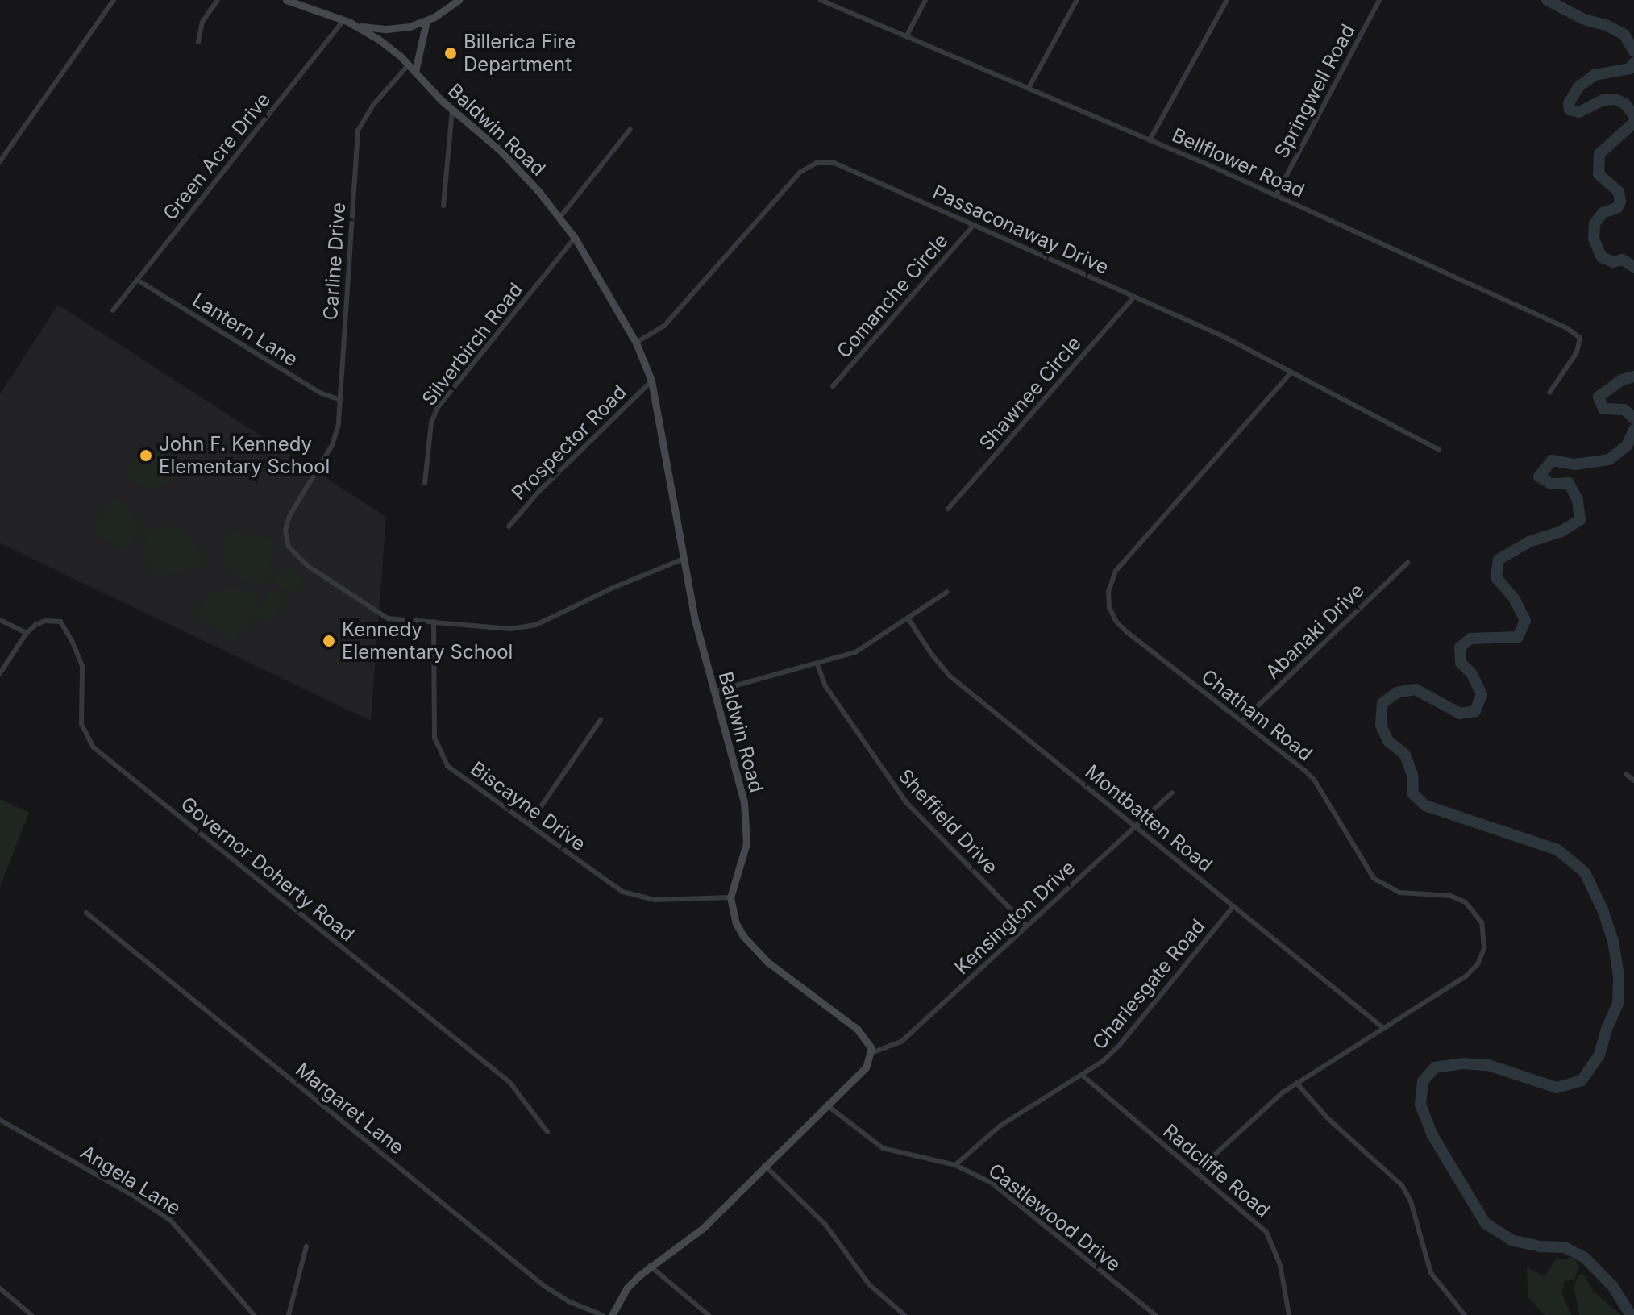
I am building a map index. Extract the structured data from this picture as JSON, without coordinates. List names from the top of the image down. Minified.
{"streets":{"street":["Springwell Road","Baldwin Road","Green Acre Drive","Bellflower Road","Passaconaway Drive","Carline Drive","Comanche Circle","Lantern Lane","Silverbirch Road","Shawnee Circle","Prospector Road","Abanaki Drive","Chatham Road","Biscayne Drive","Montbatten Road","Sheffield Drive","Governor Doherty Road","Kensington Drive","Charlesgate Road","Margaret Lane","Radcliffe Road","Angela Lane","Castlewood Drive"]},"crossings":[["Springwell Road","Bellflower Road"],["Baldwin Road","Green Acre Drive"],["Baldwin Road","Passaconaway Drive"],["Baldwin Road","Carline Drive"],["Baldwin Road","Silverbirch Road"],["Baldwin Road","Prospector Road"],["Baldwin Road","Biscayne Drive"],["Green Acre Drive","Lantern Lane"],["Passaconaway Drive","Comanche Circle"],["Passaconaway Drive","Shawnee Circle"],["Passaconaway Drive","Chatham Road"],["Carline Drive","Lantern Lane"],["Carline Drive","Biscayne Drive"],["Abanaki Drive","Chatham Road"],["Chatham Road","Montbatten Road"],["Chatham Road","Radcliffe Road"],["Montbatten Road","Kensington Drive"],["Montbatten Road","Charlesgate Road"],["Sheffield Drive","Kensington Drive"],["Charlesgate Road","Radcliffe Road"],["Charlesgate Road","Castlewood Drive"]],"places":["Billerica Fire Department","John F. Kennedy Elementary School","Kennedy Elementary School"]}
